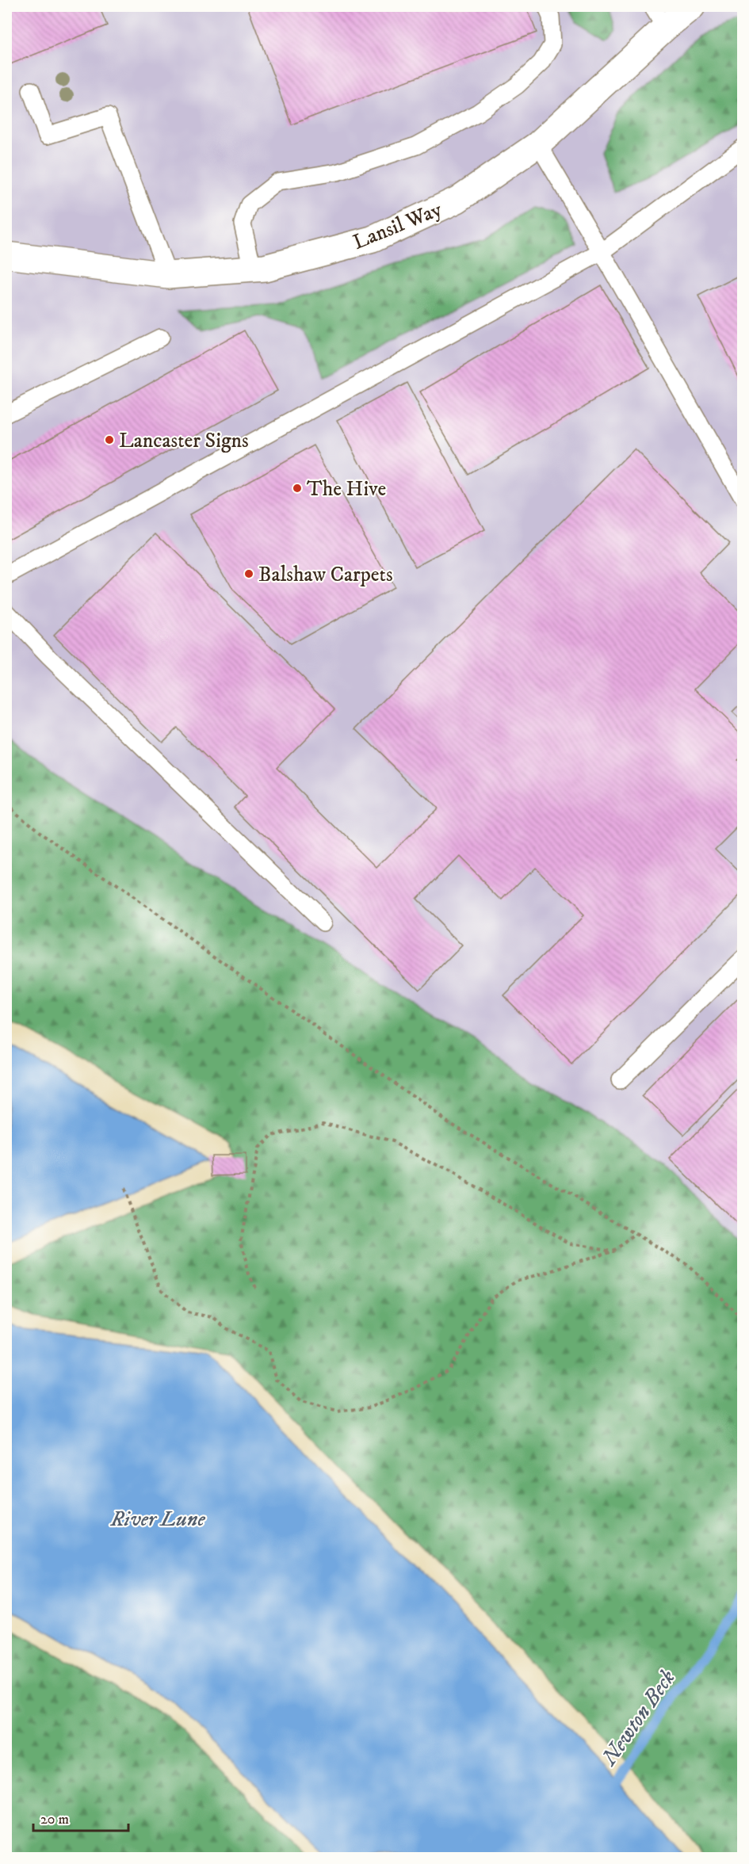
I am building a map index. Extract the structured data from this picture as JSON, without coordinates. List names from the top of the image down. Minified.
{"streets":{"street":["Lansil Way"]},"water":["River Lune","Newton Beck"],"places":["Lancaster Signs","The Hive","Balshaw Carpets"],"scale_bar":"20 m"}
